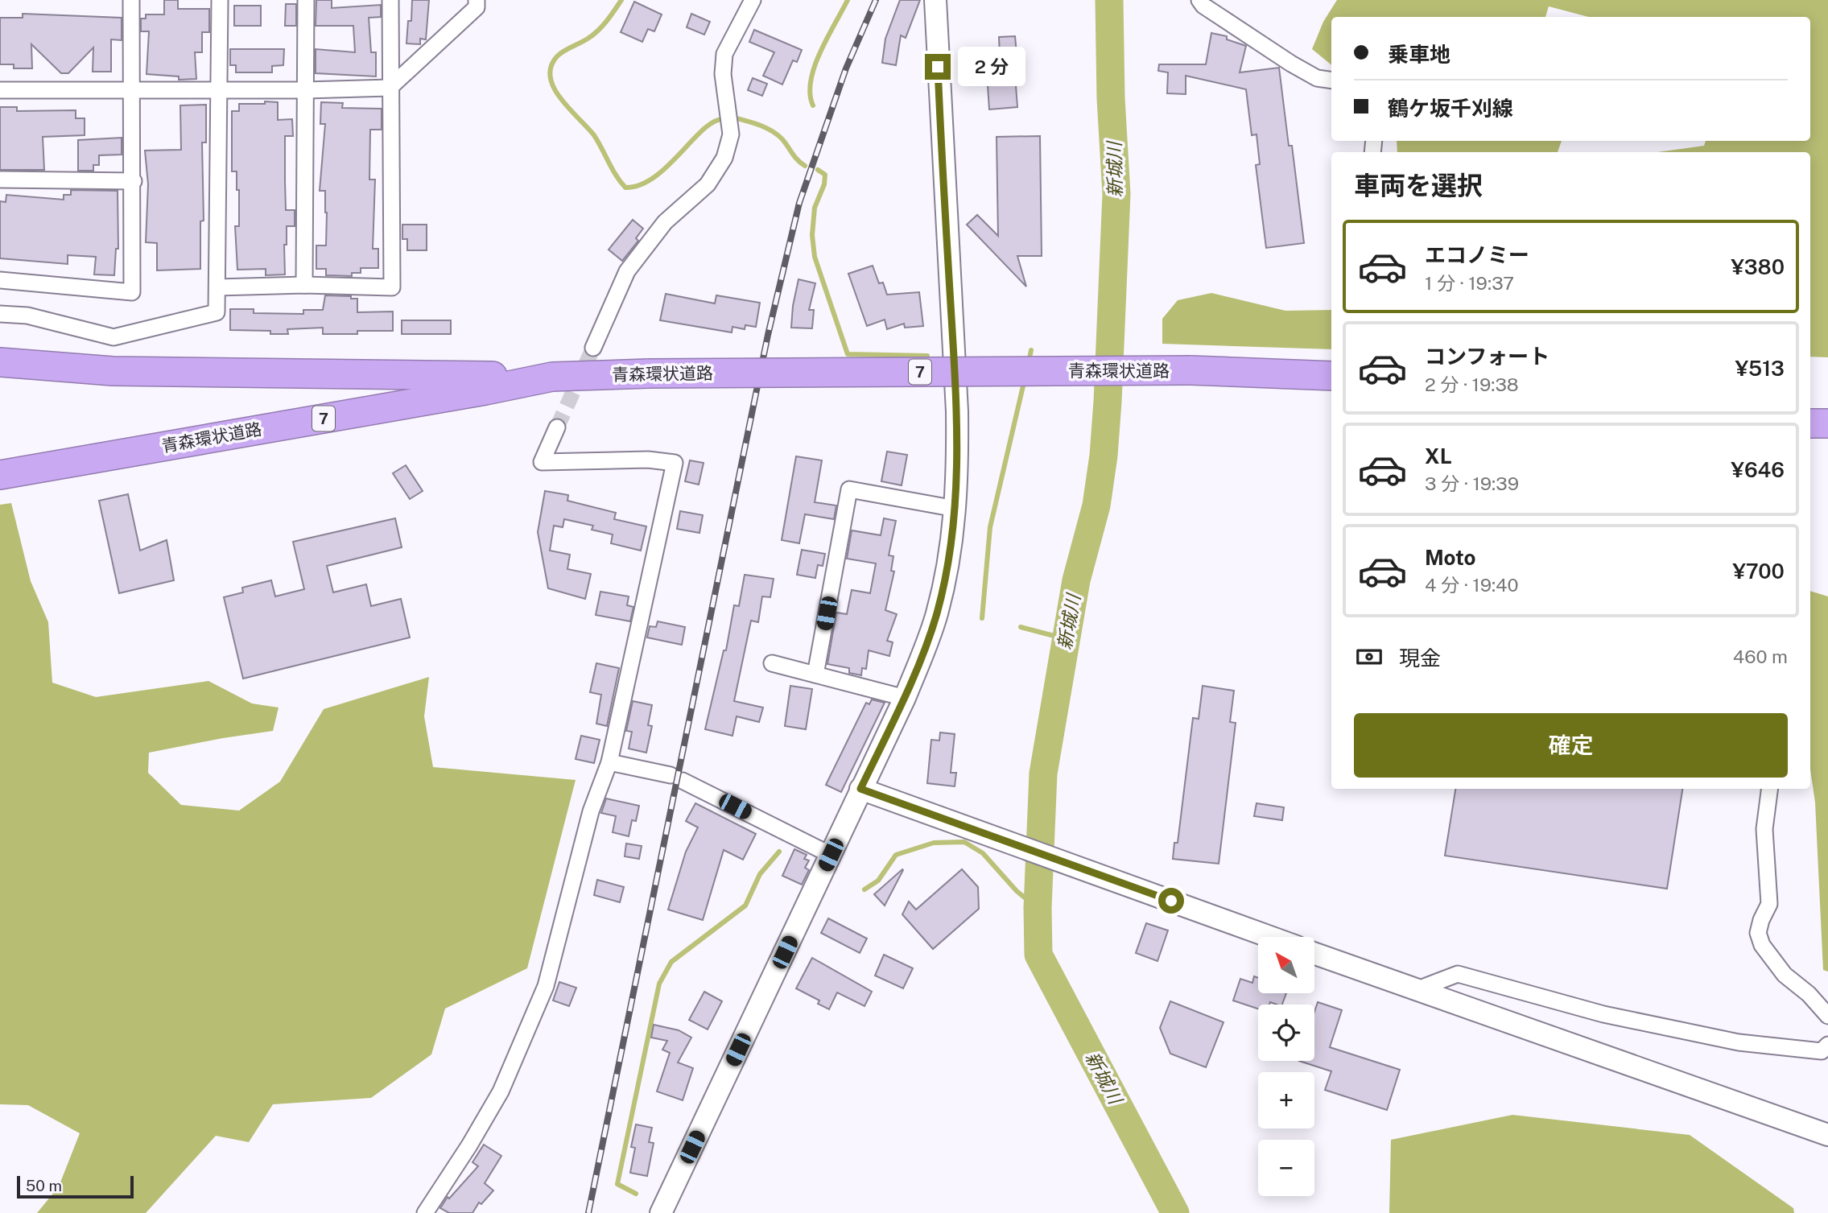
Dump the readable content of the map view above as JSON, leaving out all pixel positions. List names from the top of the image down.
{
  "streets": {
    "highway": ["青森環状道路", "7"]
  },
  "water": ["新城川"],
  "scale_bar": "50 m",
  "north": "top left",
  "page": {
    "banner": ["乗車地", "鶴ケ坂千刈線"],
    "bubble": "2 分",
    "heading": "車両を選択",
    "list": [
      {
        "name": "エコノミー",
        "note": "1 分 · 19:37",
        "value": "¥380"
      },
      {
        "name": "コンフォート",
        "note": "2 分 · 19:38",
        "value": "¥513"
      },
      {
        "name": "XL",
        "note": "3 分 · 19:39",
        "value": "¥646"
      },
      {
        "name": "Moto",
        "note": "4 分 · 19:40",
        "value": "¥700"
      }
    ],
    "pay": ["現金", "460 m"],
    "buttons": "確定",
    "map_buttons": ["+", "−"],
    "scale": "50 m"
  }
}
